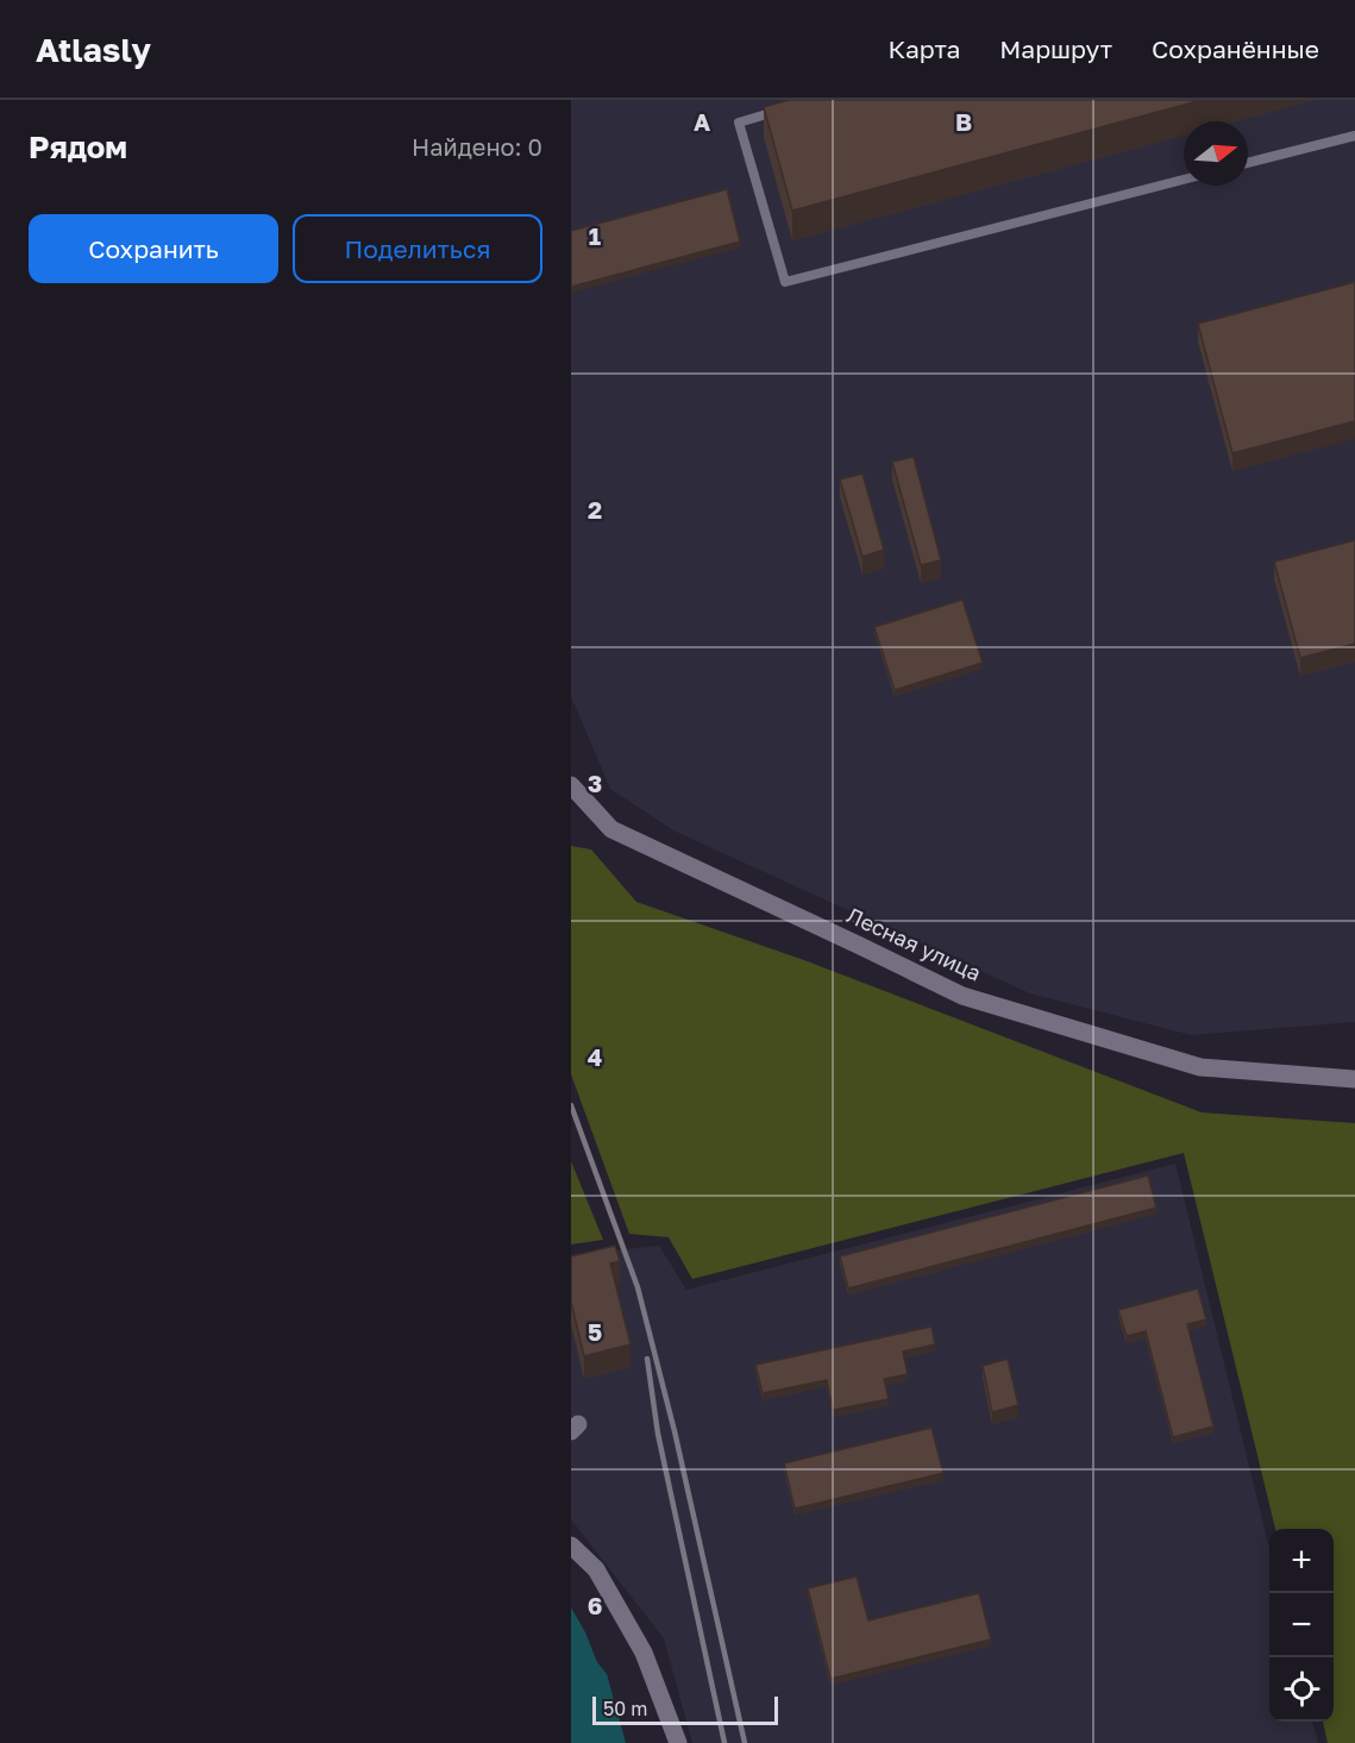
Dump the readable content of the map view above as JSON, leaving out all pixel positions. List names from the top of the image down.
{
  "streets": {
    "street": ["Лесная улица"]
  },
  "scale_bar": "50 m",
  "north": "right",
  "page": {
    "header": "Atlasly",
    "nav": ["Карта", "Маршрут", "Сохранённые"],
    "heading": ["Рядом", "Найдено: 0"],
    "buttons": ["Сохранить", "Поделиться"],
    "map_buttons": ["+", "−"],
    "scale": "50 m"
  },
  "grid": {
    "columns": ["A", "B"],
    "rows": [
      "1",
      "2",
      "3",
      "4",
      "5",
      "6"
    ]
  }
}
